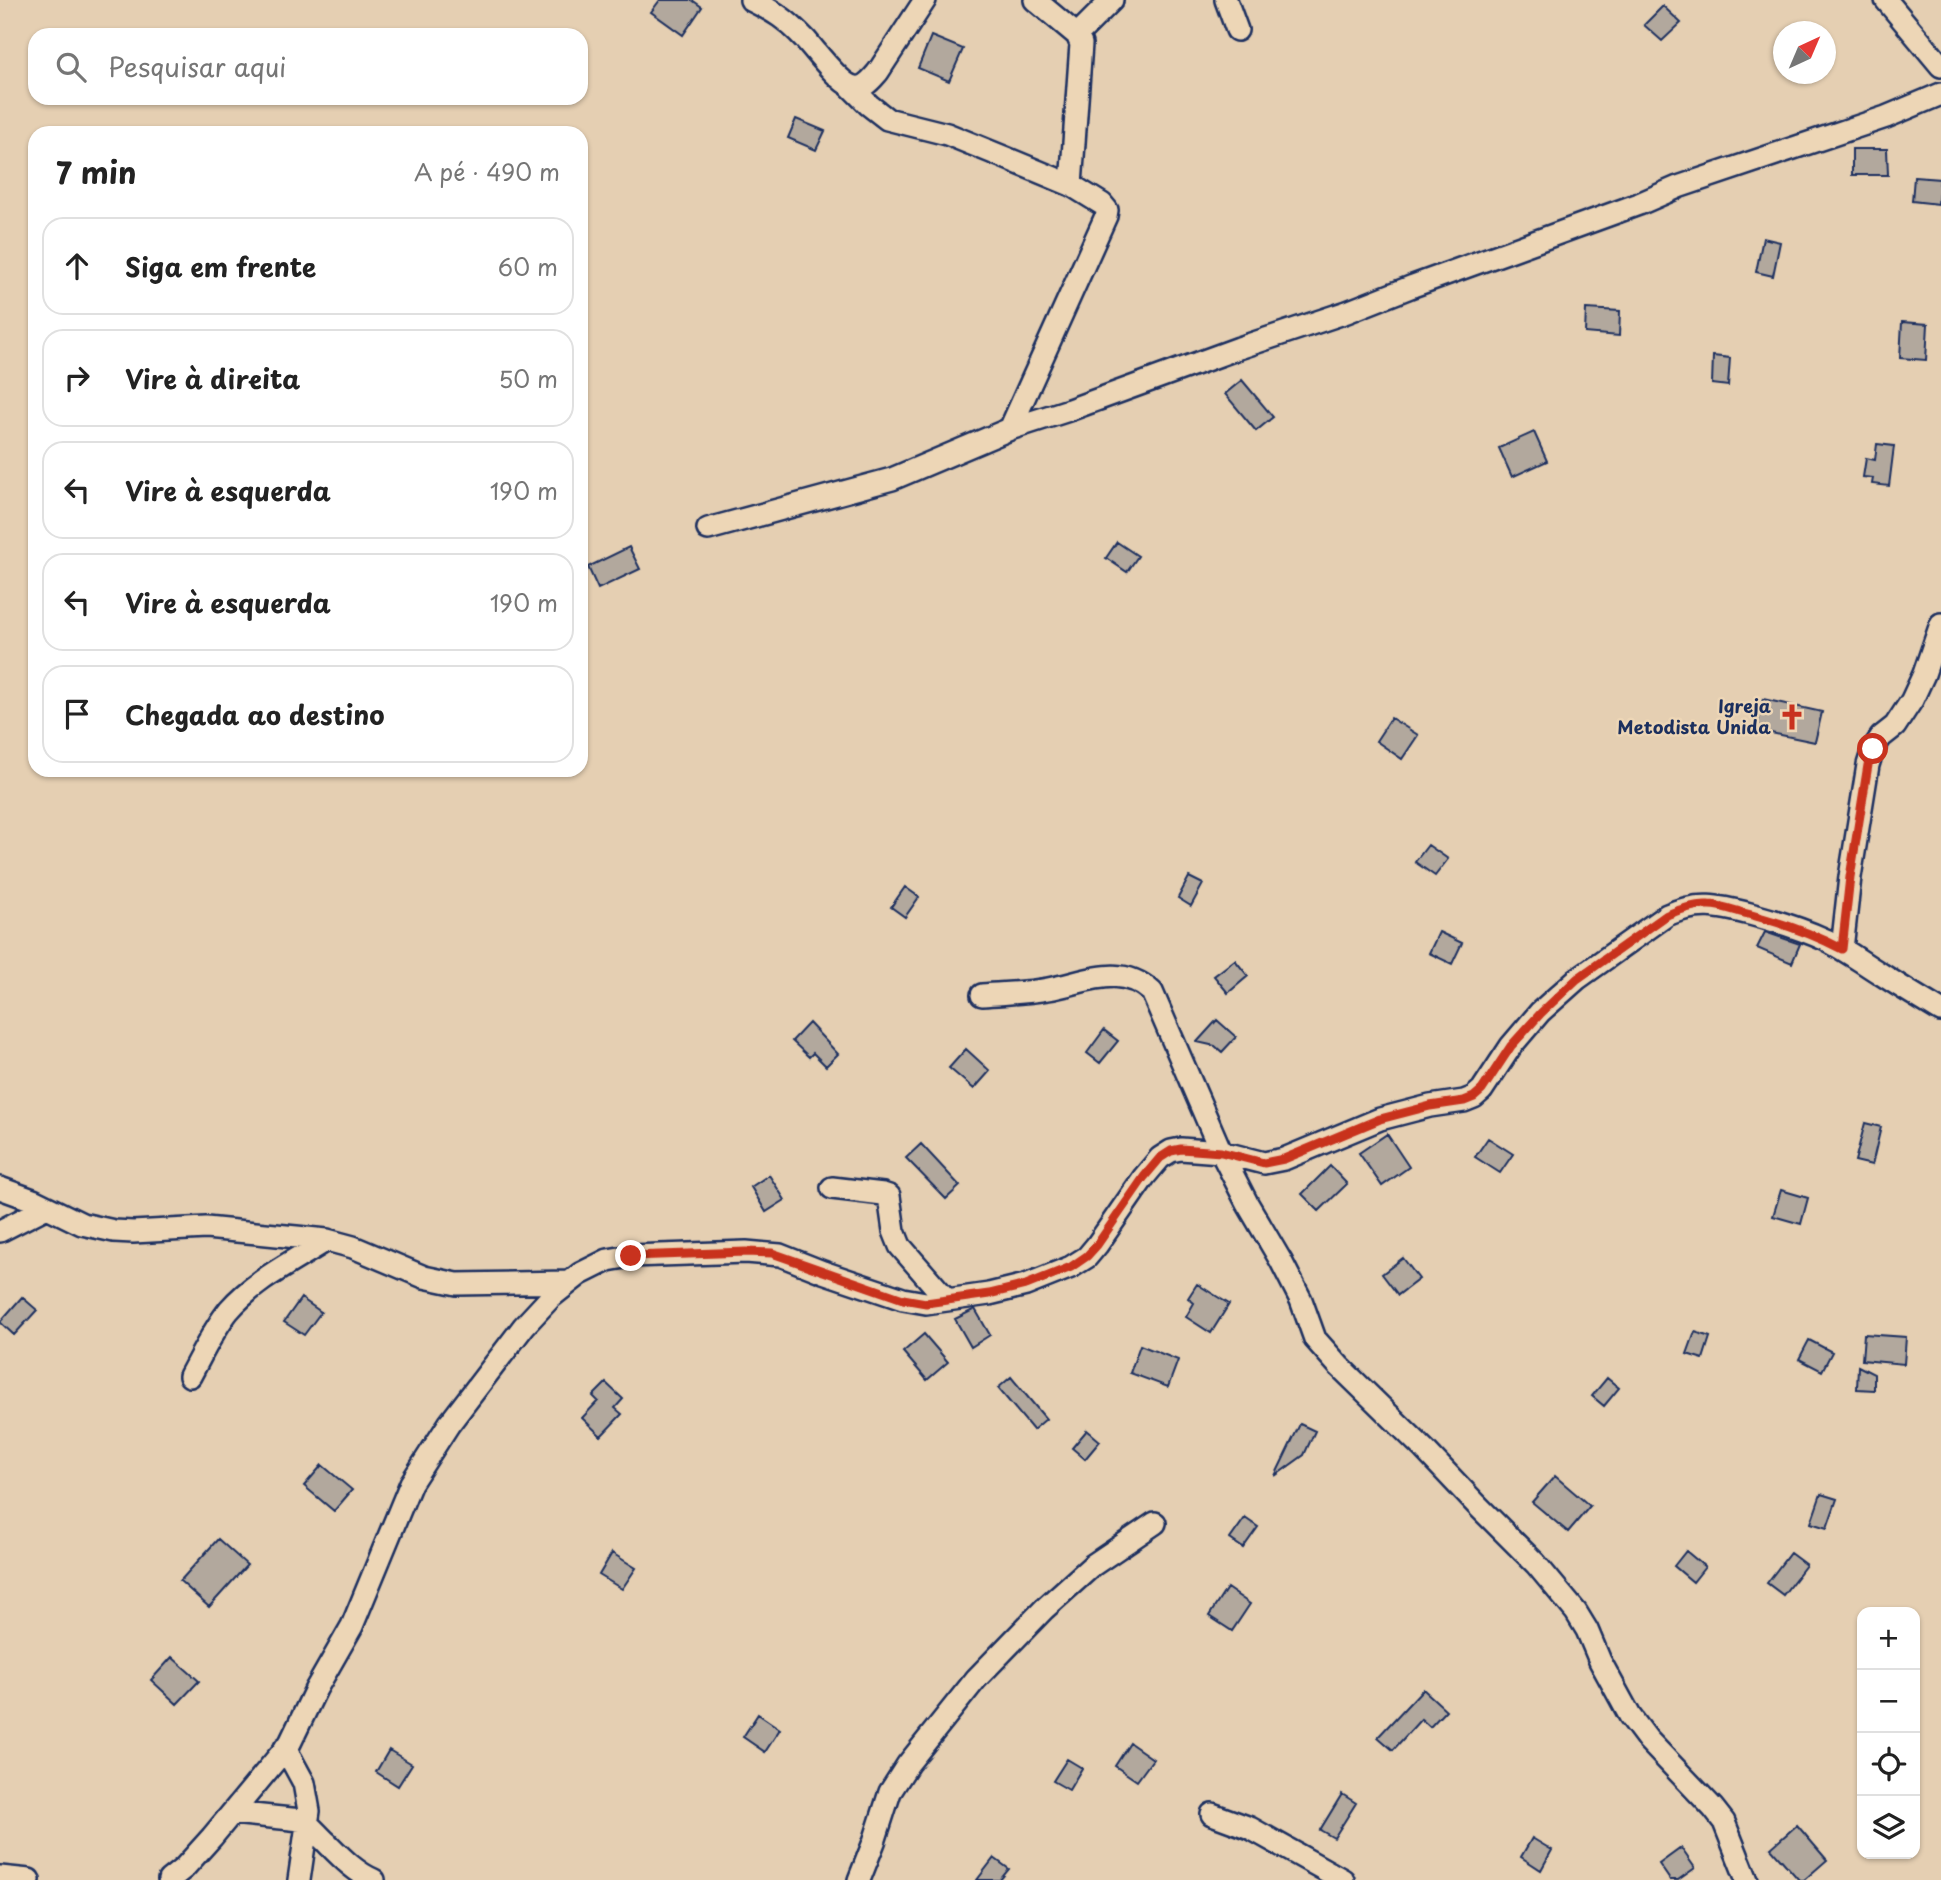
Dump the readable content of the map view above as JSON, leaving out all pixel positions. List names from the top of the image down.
{
  "places": {
    "church": ["Igreja Metodista Unida"]
  },
  "north": "top right",
  "page": {
    "search": "Pesquisar aqui",
    "heading": ["7 min", "A pé · 490 m"],
    "list": [
      ["Siga em frente", "60 m"],
      ["Vire à direita", "50 m"],
      ["Vire à esquerda", "190 m"],
      ["Vire à esquerda", "190 m"],
      "Chegada ao destino"
    ],
    "map_buttons": ["+", "−"]
  }
}
